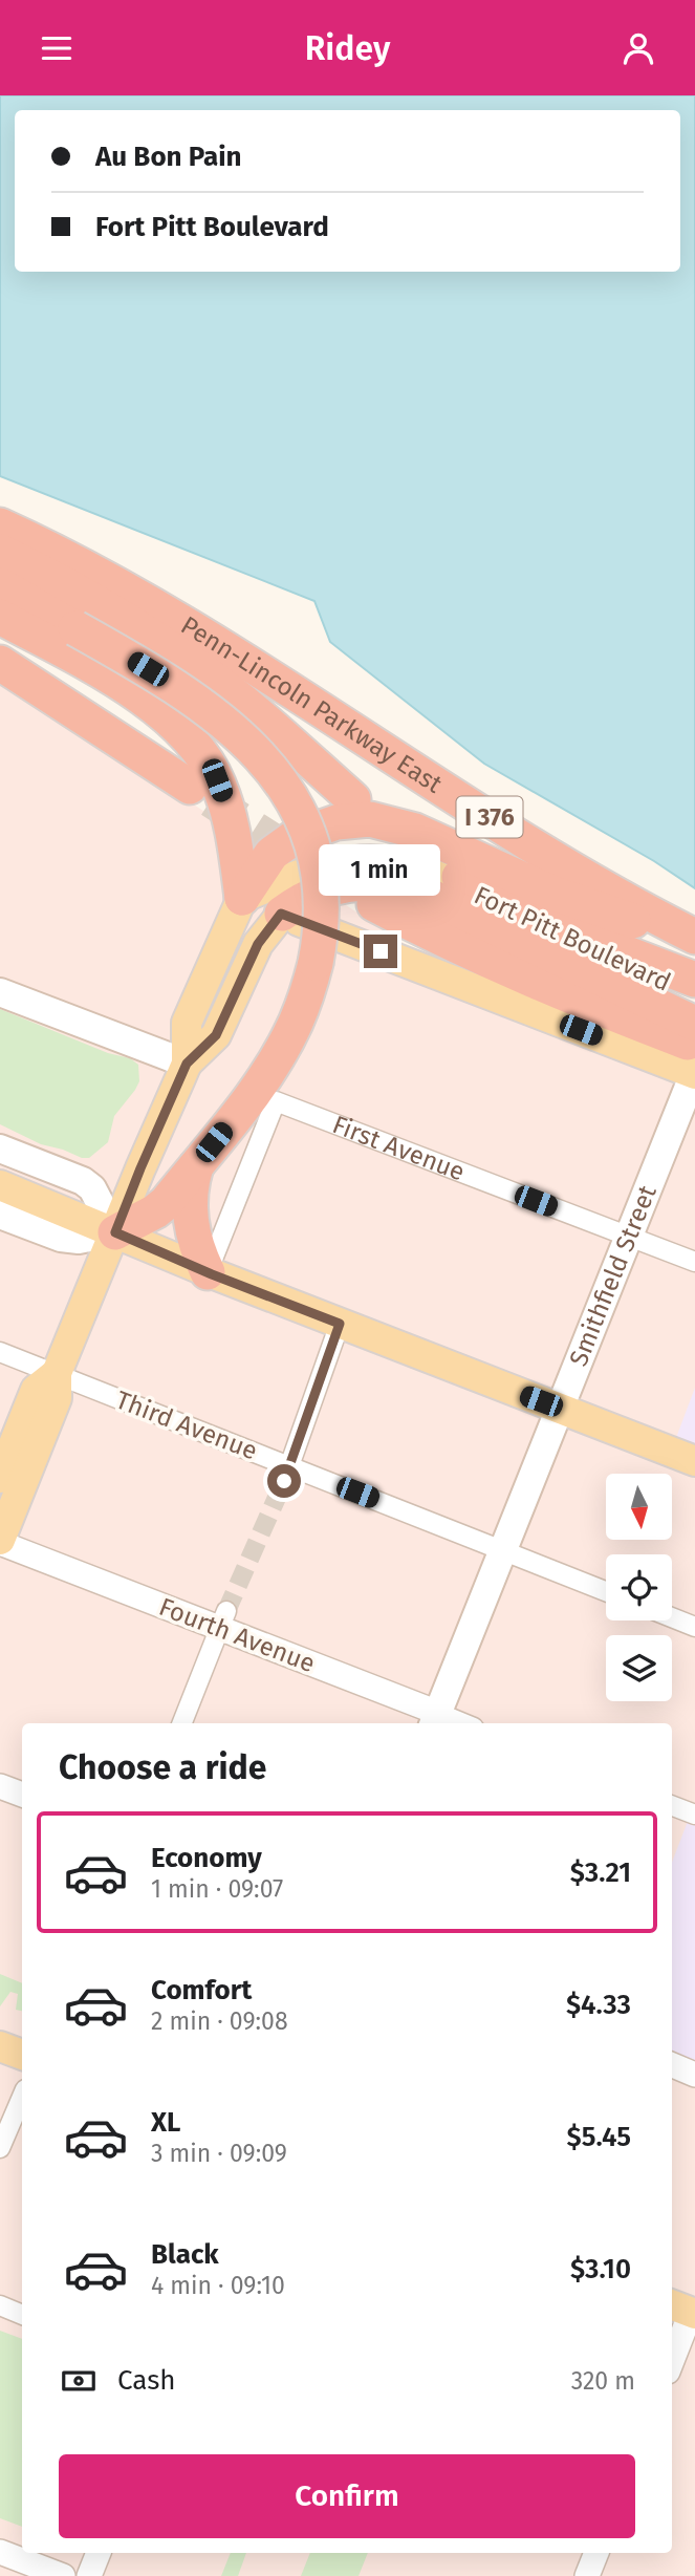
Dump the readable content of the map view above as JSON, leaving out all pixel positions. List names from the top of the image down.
{
  "streets": {
    "highway": ["Penn-Lincoln Parkway East", "I 376"],
    "main road": ["Fort Pitt Boulevard", "Smithfield Street"],
    "street": ["First Avenue", "Third Avenue", "Fourth Avenue"]
  },
  "crossings": [
    ["First Avenue", "Smithfield Street"],
    ["Smithfield Street", "Third Avenue"],
    ["Smithfield Street", "Fourth Avenue"]
  ],
  "north": "bottom",
  "page": {
    "header": "Ridey",
    "banner": ["Au Bon Pain", "Fort Pitt Boulevard"],
    "bubble": "1 min",
    "heading": "Choose a ride",
    "list": [
      {
        "name": "Economy",
        "note": "1 min · 09:07",
        "value": "$3.21"
      },
      {
        "name": "Comfort",
        "note": "2 min · 09:08",
        "value": "$4.33"
      },
      {
        "name": "XL",
        "note": "3 min · 09:09",
        "value": "$5.45"
      },
      {
        "name": "Black",
        "note": "4 min · 09:10",
        "value": "$3.10"
      }
    ],
    "pay": ["Cash", "320 m"],
    "buttons": "Confirm"
  }
}
